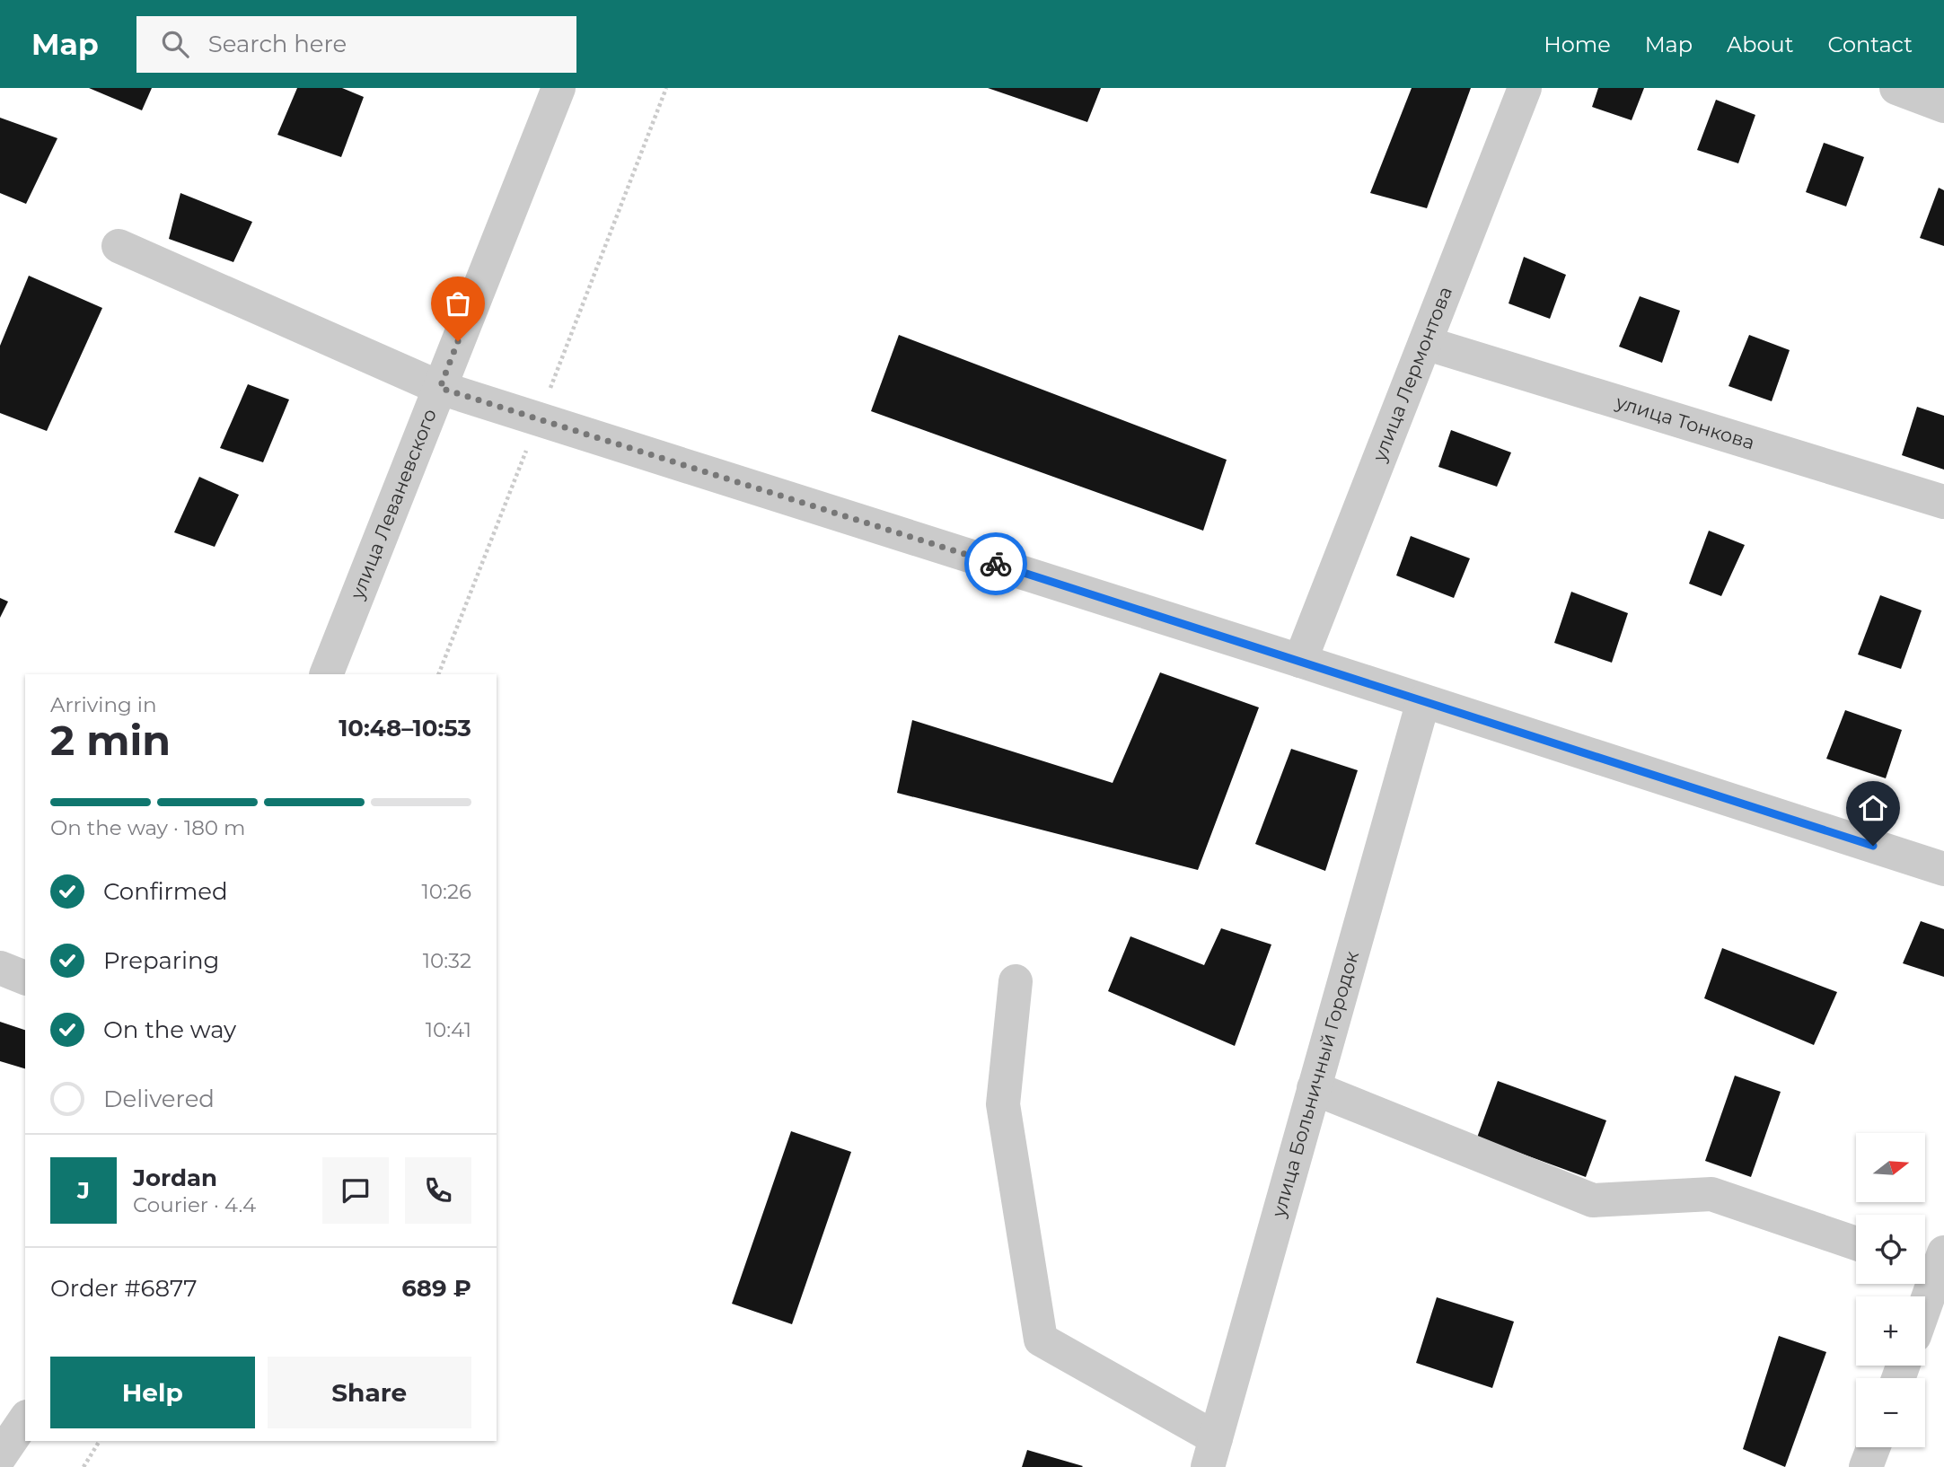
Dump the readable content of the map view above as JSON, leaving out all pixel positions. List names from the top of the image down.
{
  "streets": {
    "street": [
      "улица Лермонтова",
      "улица Тонкова",
      "улица Леваневского",
      "улица Больничный Городок"
    ]
  },
  "crossings": [
    ["улица Лермонтова", "улица Тонкова"]
  ],
  "north": "right",
  "page": {
    "header": "Map",
    "search": "Search here",
    "nav": [
      "Home",
      "Map",
      "About",
      "Contact"
    ],
    "heading": ["2 min", "Arriving in", "10:48–10:53"],
    "panel": [
      "Jordan",
      "Courier · 4.4",
      "Order #6877",
      "689 ₽"
    ],
    "bar": "On the way · 180 m",
    "list": [
      ["Confirmed", "10:26"],
      ["Preparing", "10:32"],
      ["On the way", "10:41"],
      "Delivered"
    ],
    "map_buttons": ["+", "−"],
    "round": "J",
    "buttons": ["Help", "Share"]
  }
}
